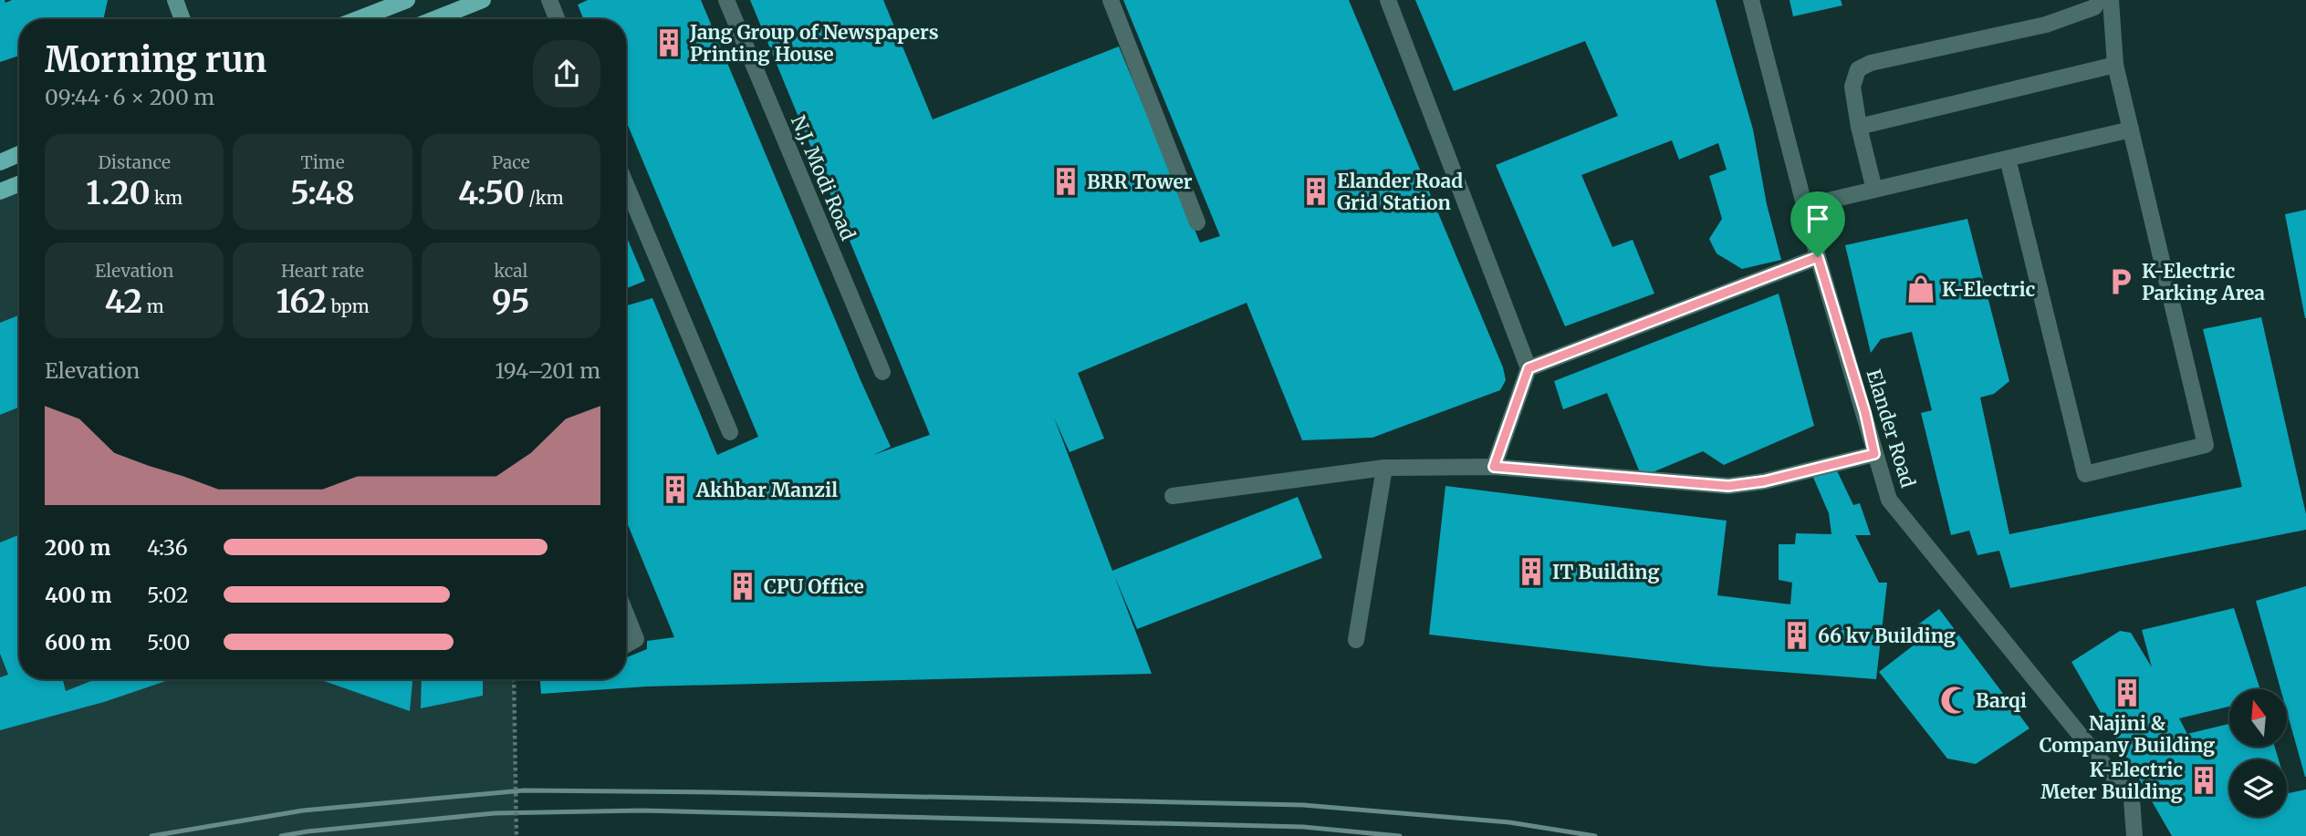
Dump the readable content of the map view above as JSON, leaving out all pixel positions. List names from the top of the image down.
{
  "streets": {
    "street": ["N.J. Modi Road", "Elander Road"]
  },
  "places": {
    "building": [
      "Jang Group of Newspapers Printing House",
      "BRR Tower",
      "Elander Road Grid Station",
      "Akhbar Manzil",
      "IT Building",
      "CPU Office",
      "66 kv Building",
      "Najini & Company Building",
      "K-Electric Meter Building"
    ],
    "parking": ["K-Electric Parking Area"],
    "shop": ["K-Electric"],
    "mosque": ["Barqi"]
  },
  "north": "top",
  "page": {
    "heading": ["Morning run", "09:44 · 6 × 200 m"],
    "stats": [
      ["Distance", "1.20 km"],
      ["Time", "5:48"],
      ["Pace", "4:50 /km"],
      ["Elevation", "42 m"],
      ["Heart rate", "162 bpm"],
      ["kcal", "95"]
    ],
    "chart": ["Elevation", "194–201 m"],
    "list": [
      {
        "name": "200 m",
        "note": "4:36"
      },
      {
        "name": "400 m",
        "note": "5:02"
      },
      {
        "name": "600 m",
        "note": "5:00"
      }
    ]
  }
}
